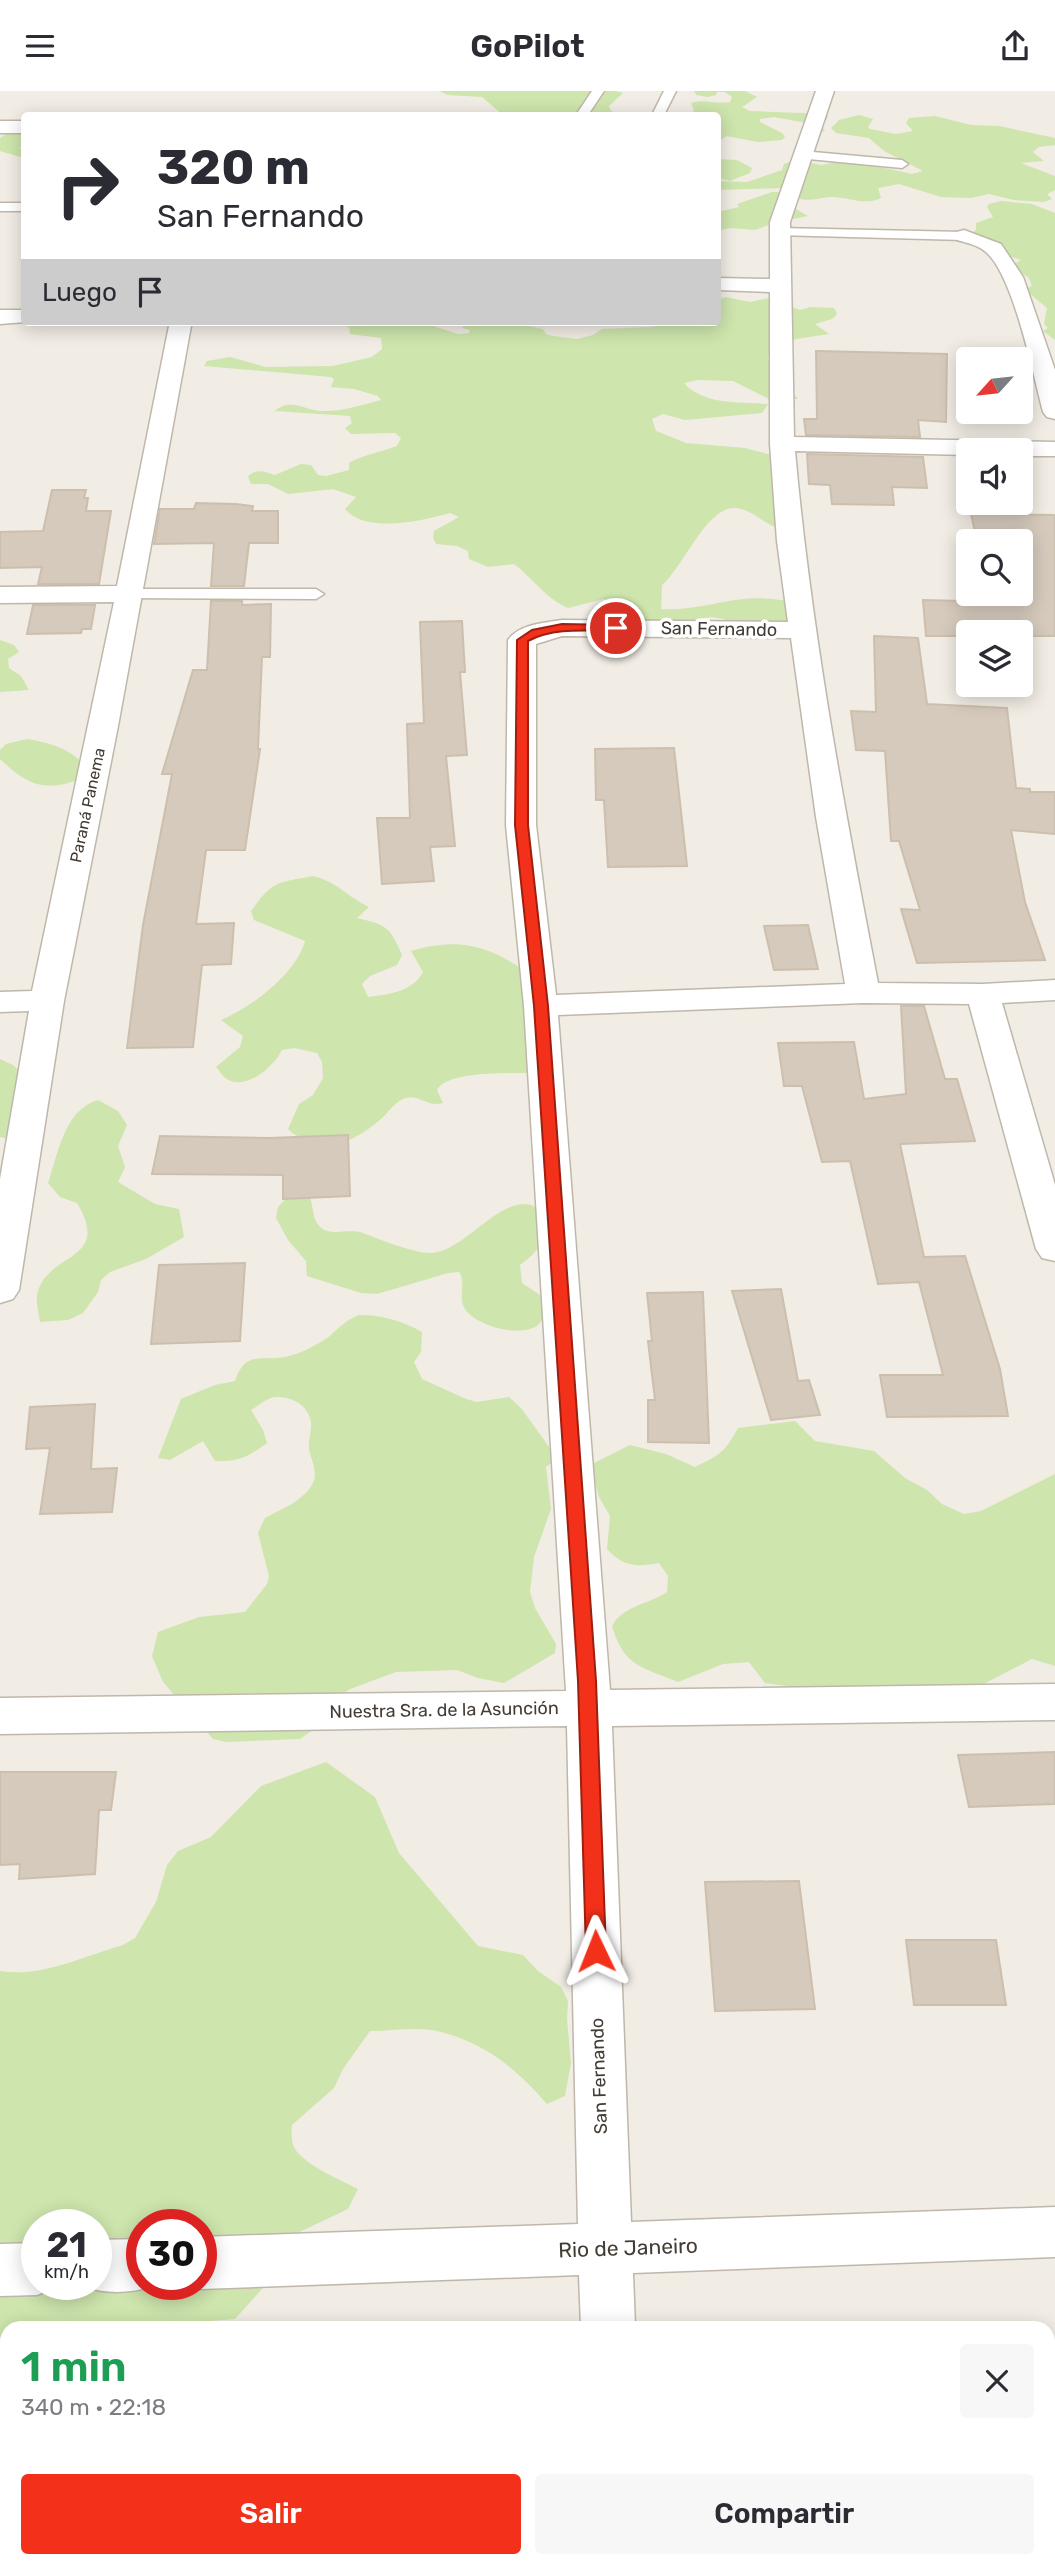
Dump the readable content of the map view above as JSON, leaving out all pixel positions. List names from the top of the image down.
{
  "streets": {
    "street": [
      "San Fernando",
      "Paraná Panema",
      "Nuestra Sra. de la Asunción",
      "Rio de Janeiro"
    ]
  },
  "crossings": [
    ["San Fernando", "Nuestra Sra. de la Asunción"],
    ["San Fernando", "Rio de Janeiro"]
  ],
  "north": "bottom left",
  "page": {
    "header": "GoPilot",
    "turn": ["320 m", "San Fernando"],
    "then": "Luego",
    "speed": "21 km/h",
    "limit": "30",
    "heading": ["1 min", "340 m · 22:18"],
    "buttons": ["Salir", "Compartir"]
  }
}
